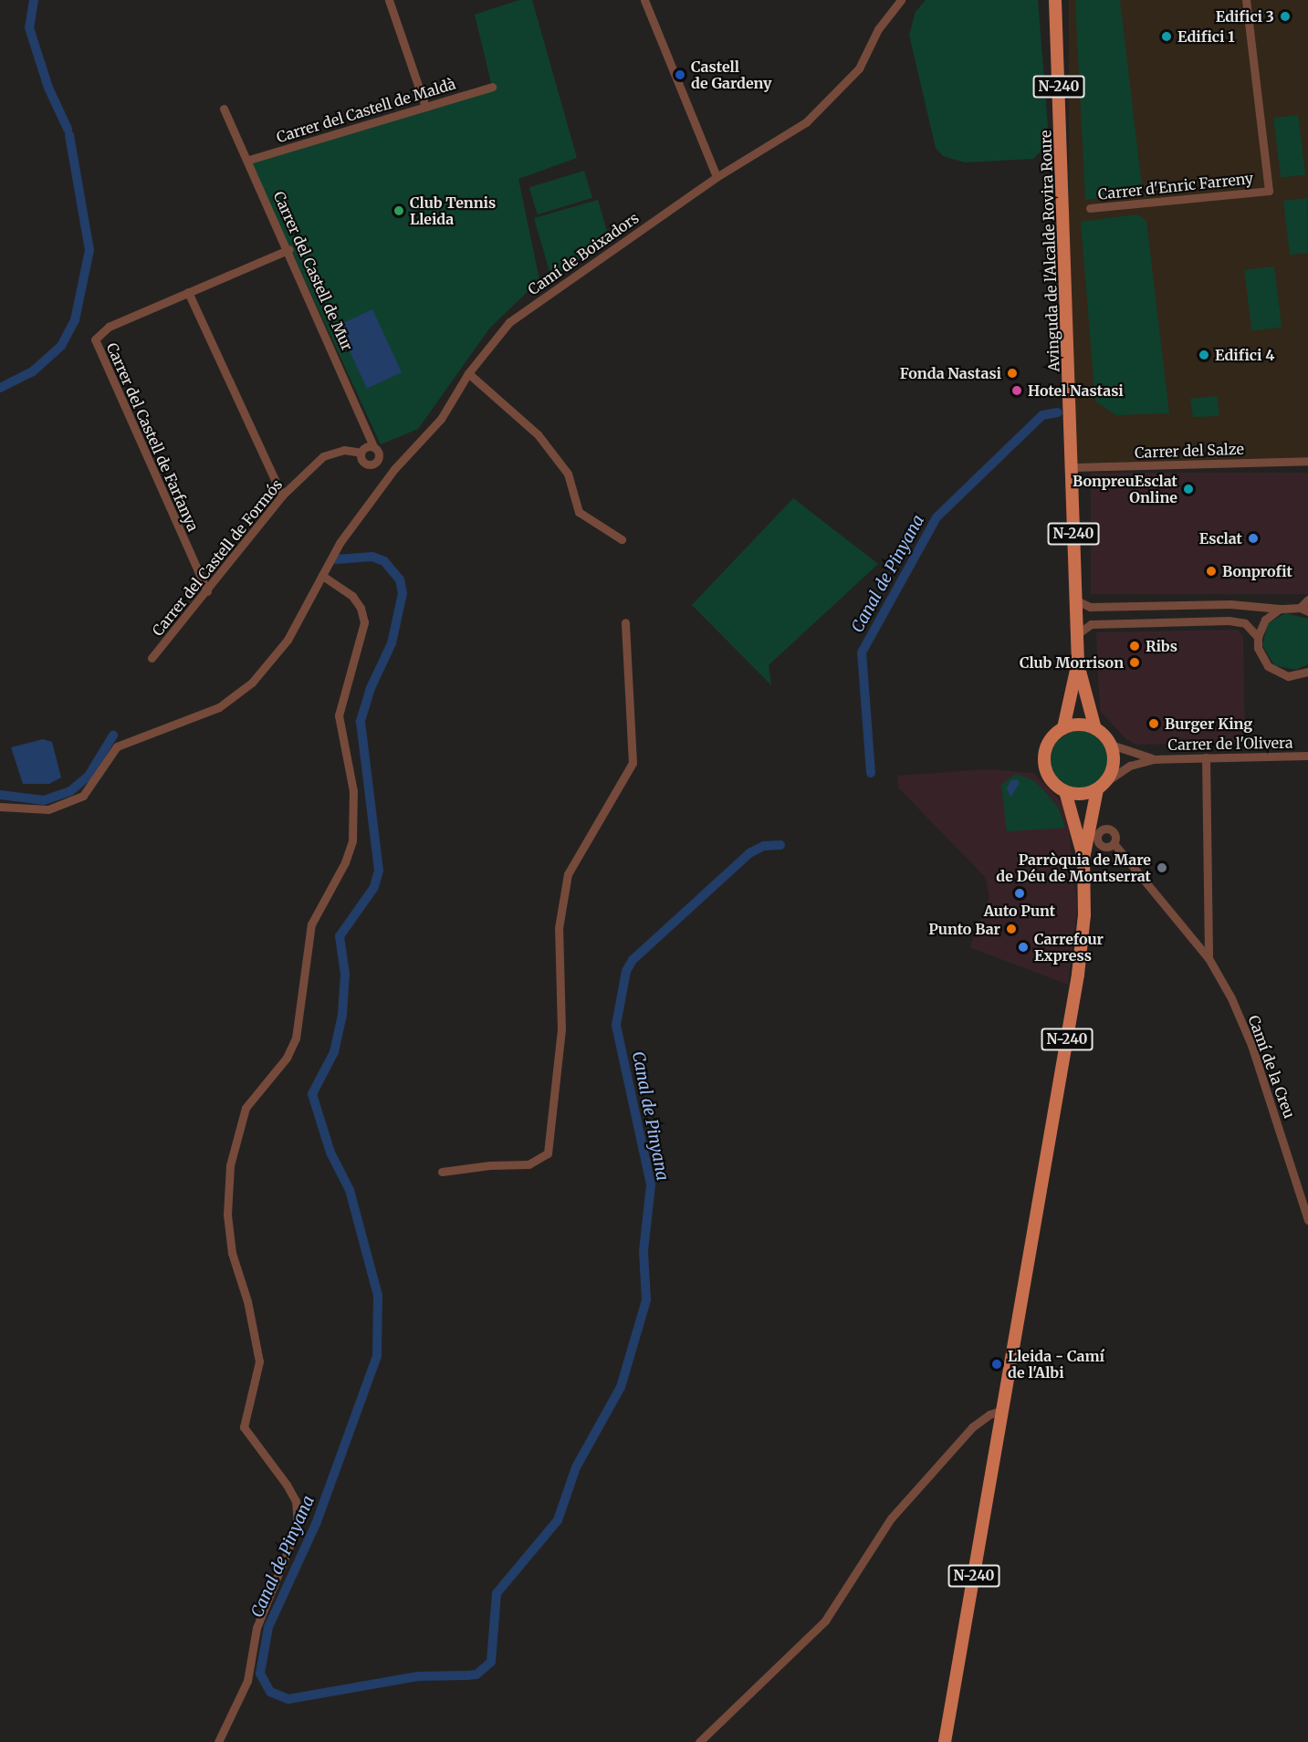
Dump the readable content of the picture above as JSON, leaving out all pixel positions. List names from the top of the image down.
{
  "streets": {
    "main road": ["N-240", "Avinguda de l'Alcalde Rovira Roure"],
    "street": [
      "Carrer del Castell de Maldà",
      "Carrer d'Enric Farreny",
      "Camí de Boixadors",
      "Carrer del Castell de Mur",
      "Carrer del Castell de Farfanya",
      "Carrer del Salze",
      "Carrer del Castell de Formós",
      "Carrer de l'Olivera",
      "Camí de la Creu"
    ]
  },
  "crossings": [
    ["N-240", "Avinguda de l'Alcalde Rovira Roure"],
    ["N-240", "Carrer de l'Olivera"],
    ["Carrer del Castell de Maldà", "Carrer del Castell de Mur"],
    ["Avinguda de l'Alcalde Rovira Roure", "Carrer del Salze"],
    ["Carrer del Castell de Mur", "Carrer del Castell de Farfanya"],
    ["Carrer del Castell de Mur", "Carrer del Castell de Formós"],
    ["Carrer del Castell de Farfanya", "Carrer del Castell de Formós"],
    ["Carrer de l'Olivera", "Camí de la Creu"]
  ],
  "water": ["Canal de Pinyana"],
  "places": [
    "Edifici 3",
    "Edifici 1",
    "Castell de Gardeny",
    "Club Tennis Lleida",
    "Edifici 4",
    "Fonda Nastasi",
    "Hotel Nastasi",
    "BonpreuEsclat Online",
    "Esclat",
    "Bonprofit",
    "Ribs",
    "Club Morrison",
    "Burger King",
    "Parròquia de Mare de Déu de Montserrat",
    "Auto Punt",
    "Punto Bar",
    "Carrefour Express",
    "Lleida - Camí de l'Albi"
  ]
}
